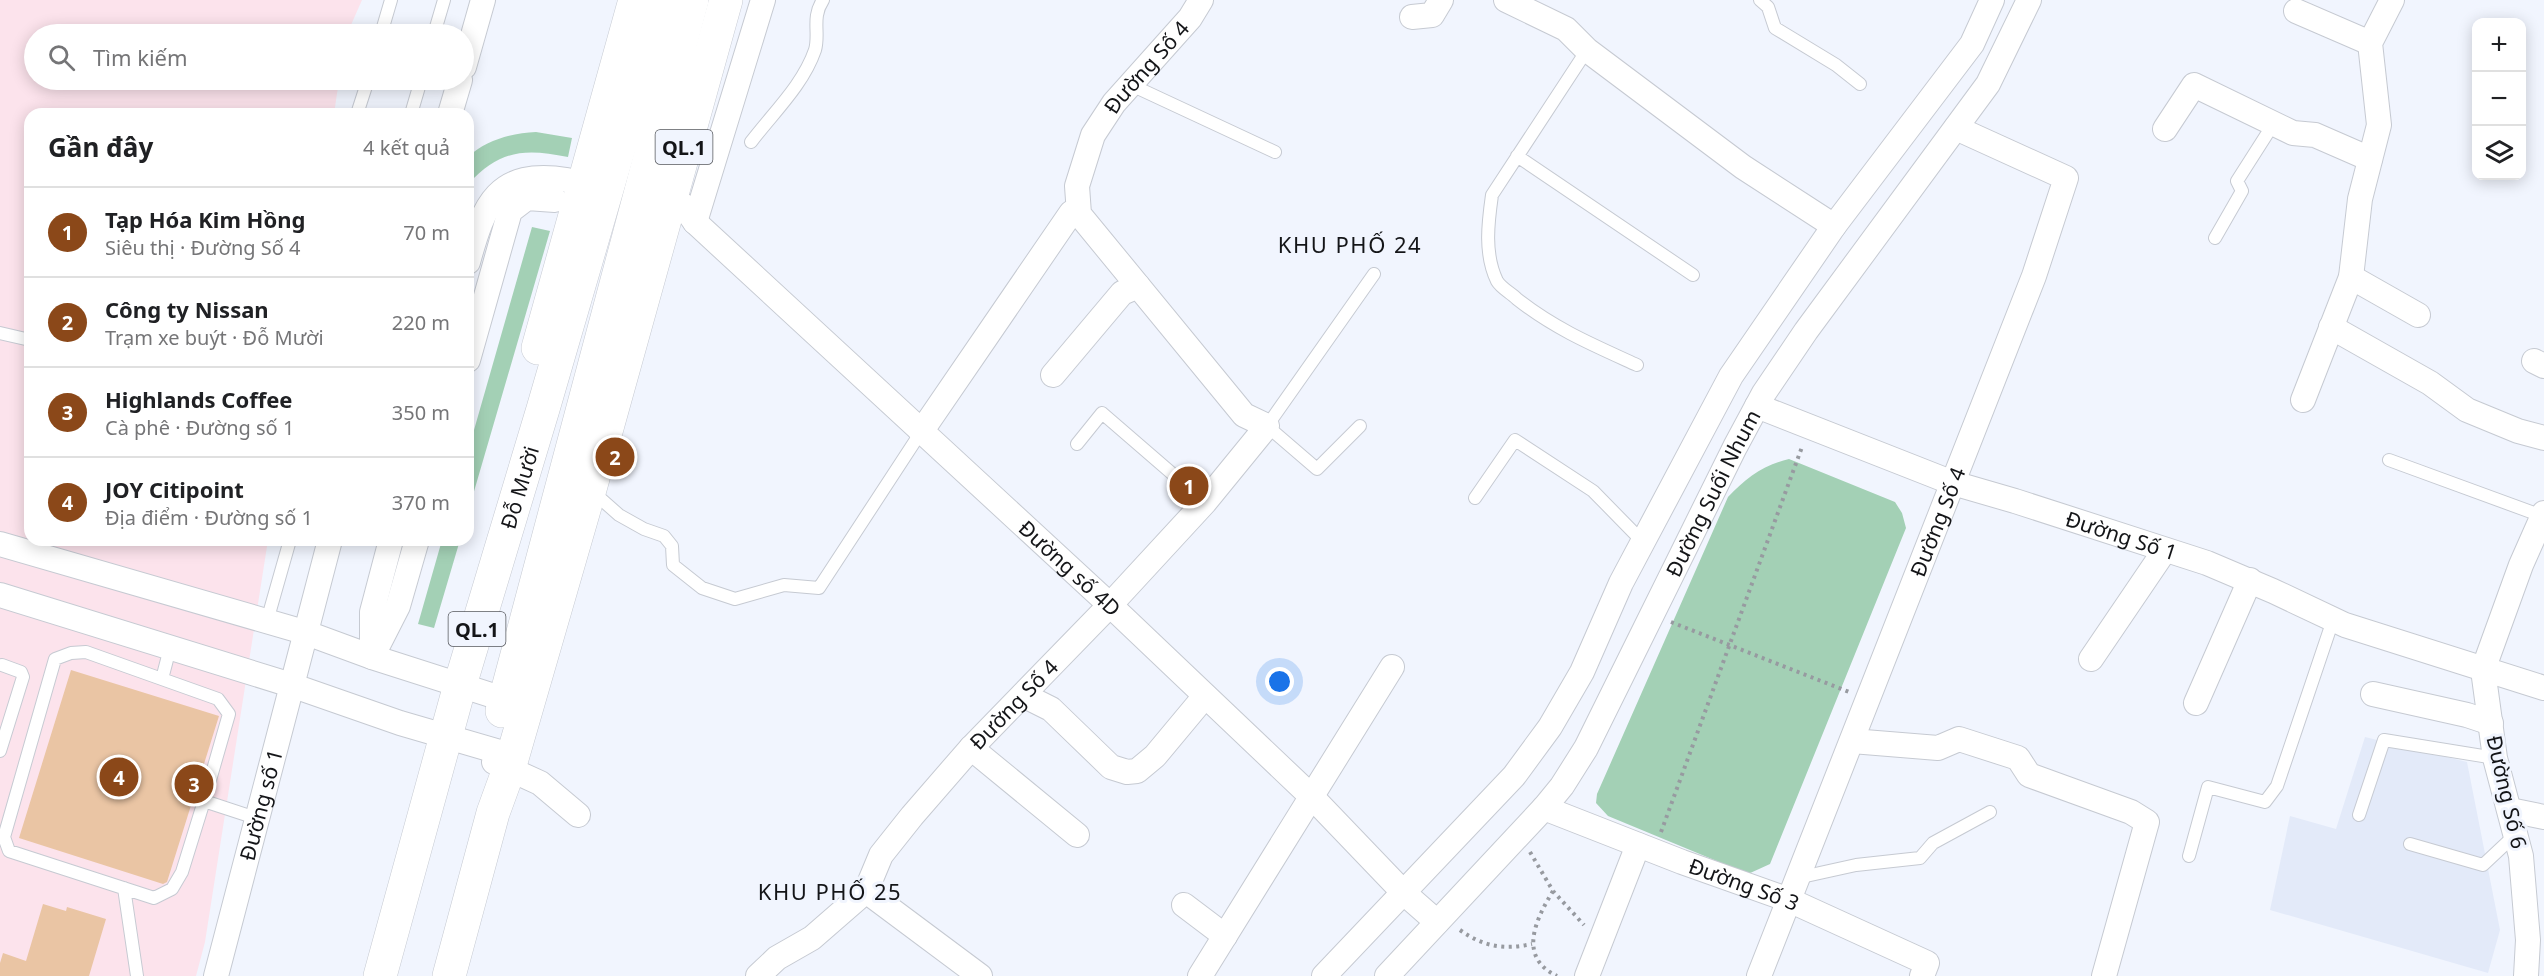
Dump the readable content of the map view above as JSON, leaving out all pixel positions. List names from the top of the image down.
{
  "streets": {
    "highway": ["QL.1", "Đỗ Mười"],
    "street": [
      "Đường Số 4",
      "Đường Suối Nhum",
      "Đường Số 1",
      "Đường số 4D",
      "Đường Số 6",
      "Đường số 1",
      "Đường Số 3"
    ]
  },
  "crossings": [
    ["Đường Số 4", "Đường Suối Nhum"],
    ["Đường Số 4", "Đường Số 1"],
    ["Đường Số 4", "Đường số 4D"],
    ["Đường Số 4", "Đường Số 3"],
    ["Đường Suối Nhum", "Đường Số 1"],
    ["Đường Suối Nhum", "Đường số 4D"],
    ["Đường Suối Nhum", "Đường Số 3"],
    ["Đường Số 1", "Đường Số 6"]
  ],
  "districts": ["KHU PHỐ 24", "KHU PHỐ 25"],
  "page": {
    "map_buttons": ["+", "−"],
    "search": "Tìm kiếm",
    "heading": ["Gần đây", "4 kết quả"],
    "list": [
      {
        "mark": "1",
        "name": "Tạp Hóa Kim Hồng",
        "note": "Siêu thị · Đường Số 4",
        "value": "70 m"
      },
      {
        "mark": "2",
        "name": "Công ty Nissan",
        "note": "Trạm xe buýt · Đỗ Mười",
        "value": "220 m"
      },
      {
        "mark": "3",
        "name": "Highlands Coffee",
        "note": "Cà phê · Đường số 1",
        "value": "350 m"
      },
      {
        "mark": "4",
        "name": "JOY Citipoint",
        "note": "Địa điểm · Đường số 1",
        "value": "370 m"
      }
    ],
    "pins": [
      "2",
      "1",
      "4",
      "3"
    ]
  }
}
